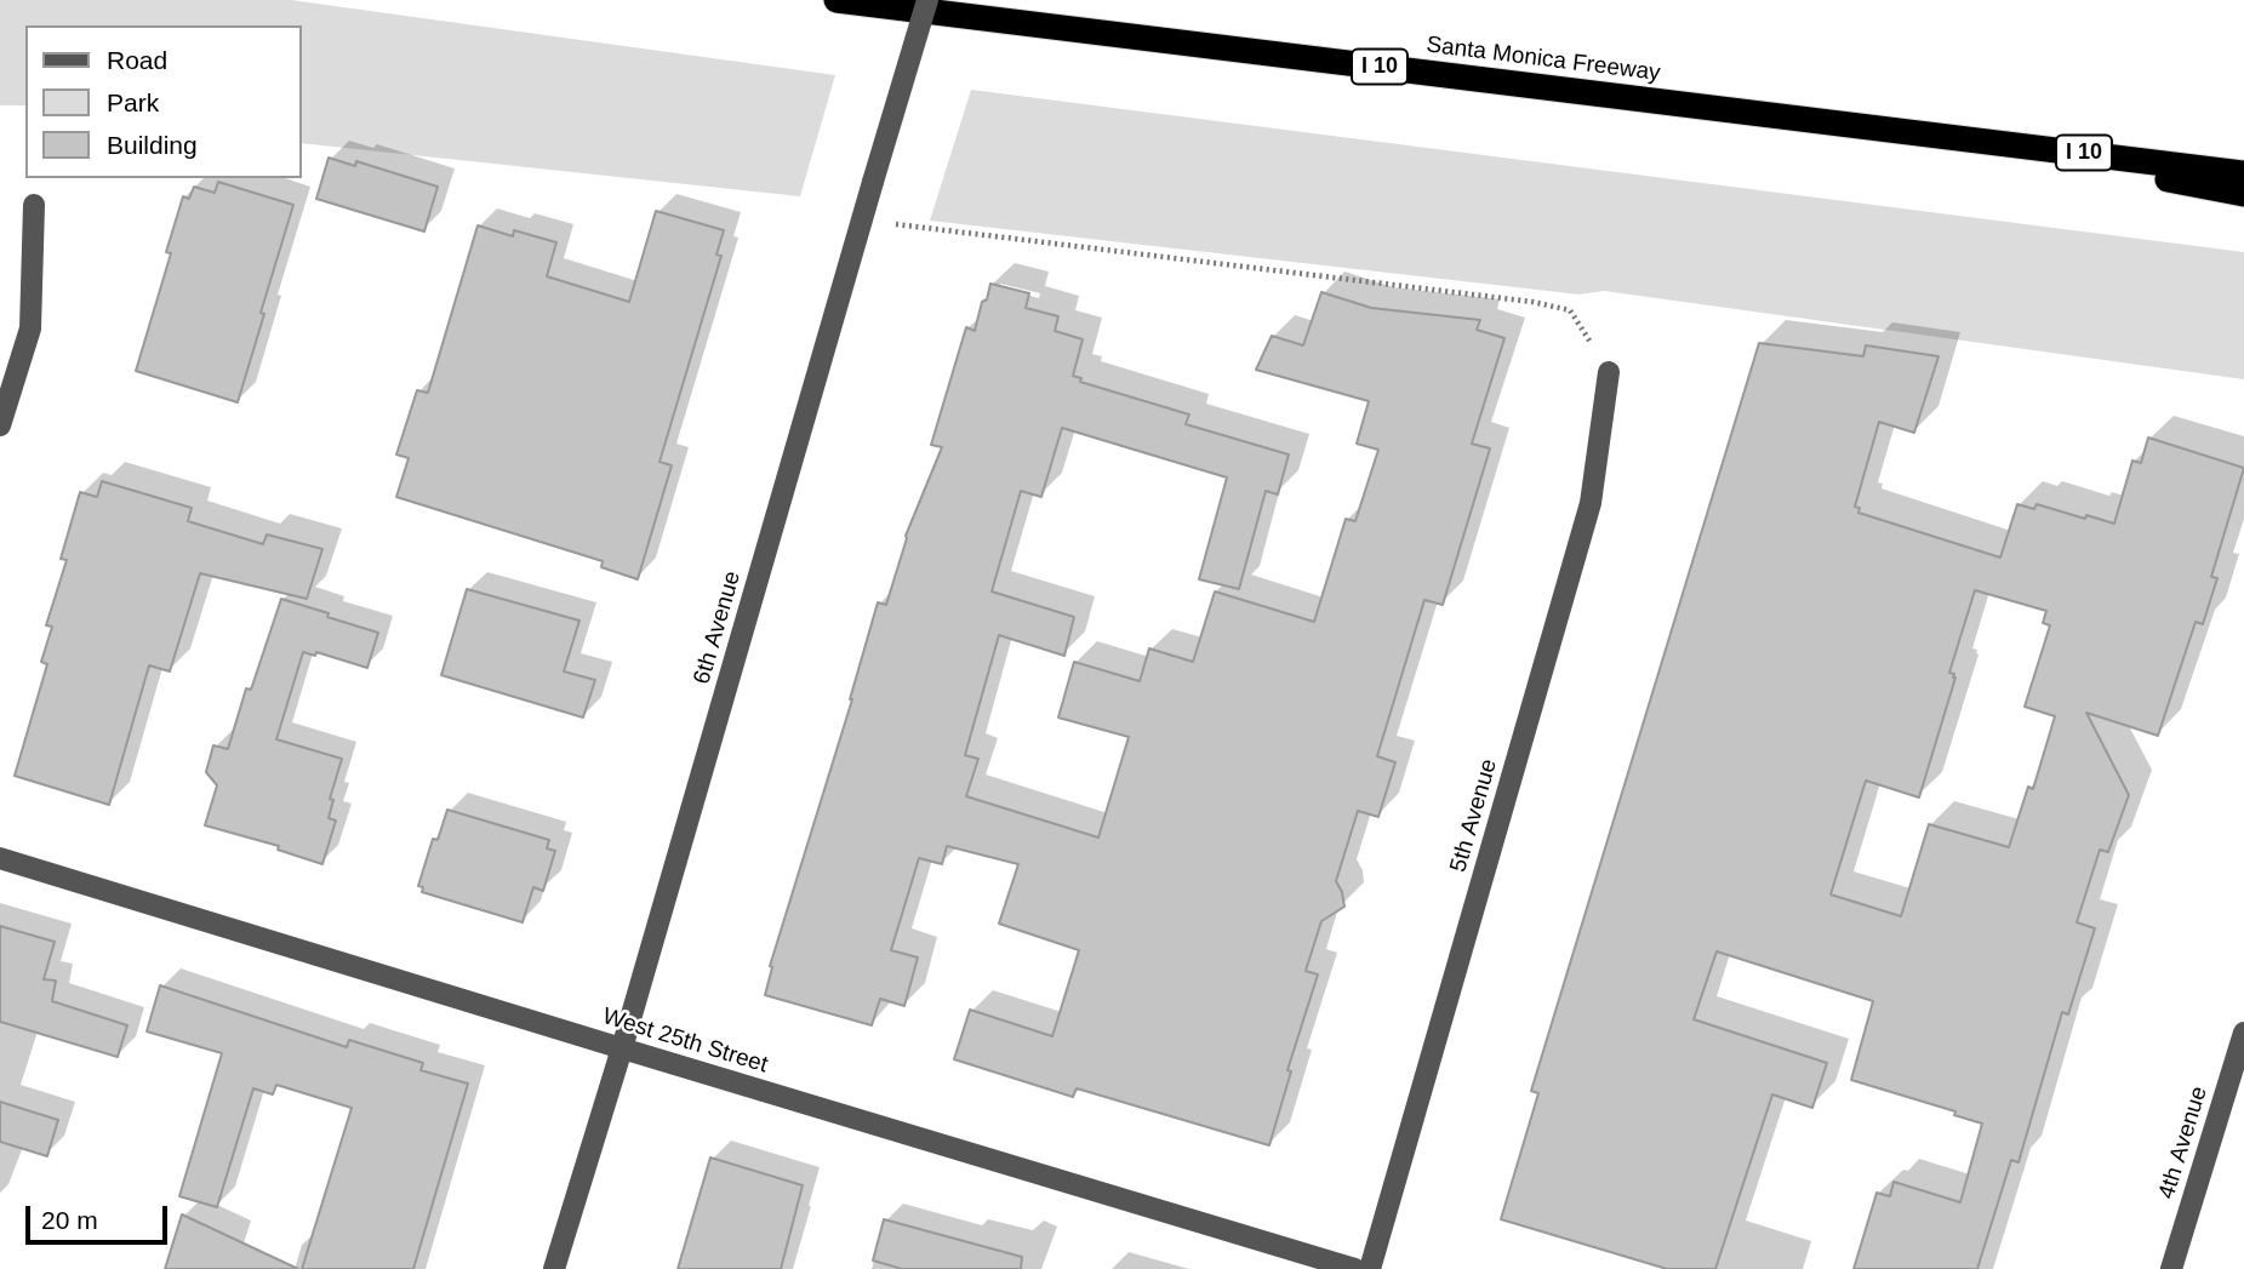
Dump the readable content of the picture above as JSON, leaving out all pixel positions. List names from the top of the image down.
{
  "streets": {
    "highway": ["Santa Monica Freeway", "I 10"],
    "street": [
      "6th Avenue",
      "5th Avenue",
      "West 25th Street",
      "4th Avenue"
    ]
  },
  "crossings": [
    ["6th Avenue", "West 25th Street"]
  ],
  "legend": ["Road", "Park", "Building"],
  "scale_bar": "20 m"
}
